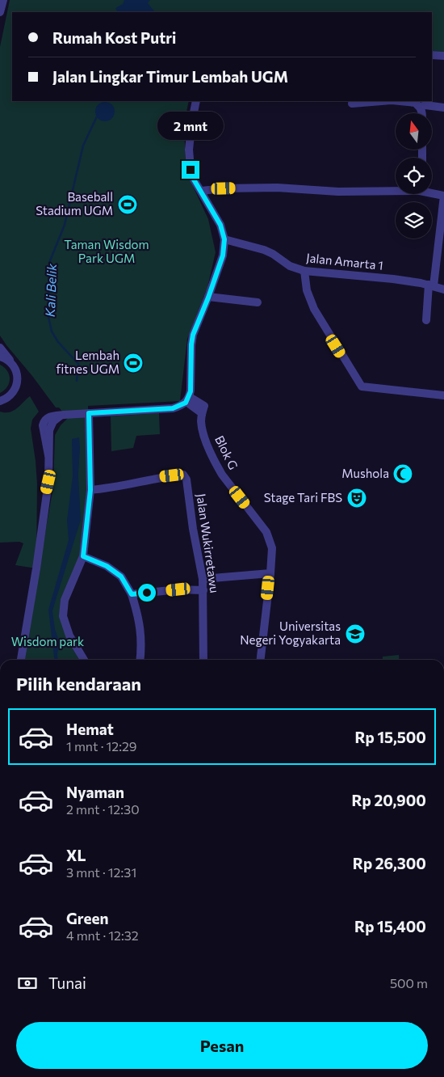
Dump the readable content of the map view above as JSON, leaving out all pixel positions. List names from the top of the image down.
{
  "streets": {
    "street": ["Jalan Amarta 1", "Blok G", "Jalan Wukirretawu"]
  },
  "water": ["Kali Belik"],
  "parks": ["Taman Wisdom Park UGM", "Wisdom park"],
  "places": {
    "sports": ["Baseball Stadium UGM", "Lembah fitnes UGM"],
    "mosque": ["Mushola"],
    "theatre": ["Stage Tari FBS"],
    "school or university": ["Universitas Negeri Yogyakarta"]
  },
  "north": "top",
  "page": {
    "banner": ["Rumah Kost Putri", "Jalan Lingkar Timur Lembah UGM"],
    "bubble": "2 mnt",
    "heading": "Pilih kendaraan",
    "list": [
      {
        "name": "Hemat",
        "note": "1 mnt · 12:29",
        "value": "Rp 15,500"
      },
      {
        "name": "Nyaman",
        "note": "2 mnt · 12:30",
        "value": "Rp 20,900"
      },
      {
        "name": "XL",
        "note": "3 mnt · 12:31",
        "value": "Rp 26,300"
      },
      {
        "name": "Green",
        "note": "4 mnt · 12:32",
        "value": "Rp 15,400"
      }
    ],
    "pay": ["Tunai", "500 m"],
    "buttons": "Pesan"
  }
}
